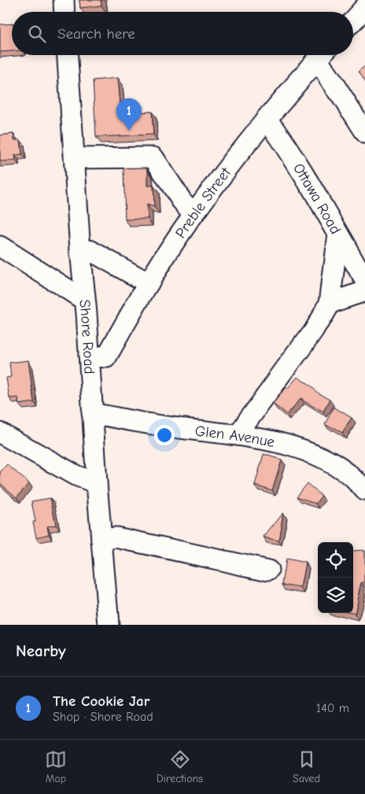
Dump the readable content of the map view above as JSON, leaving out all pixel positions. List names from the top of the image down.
{
  "streets": {
    "street": [
      "Ottawa Road",
      "Preble Street",
      "Shore Road",
      "Glen Avenue"
    ]
  },
  "crossings": [
    ["Ottawa Road", "Preble Street"],
    ["Preble Street", "Shore Road"],
    ["Shore Road", "Glen Avenue"]
  ],
  "page": {
    "search": "Search here",
    "pins": "1",
    "heading": "Nearby",
    "list": [
      {
        "mark": "1",
        "name": "The Cookie Jar",
        "note": "Shop · Shore Road",
        "value": "140 m"
      }
    ],
    "nav": ["Map", "Directions", "Saved"]
  }
}
